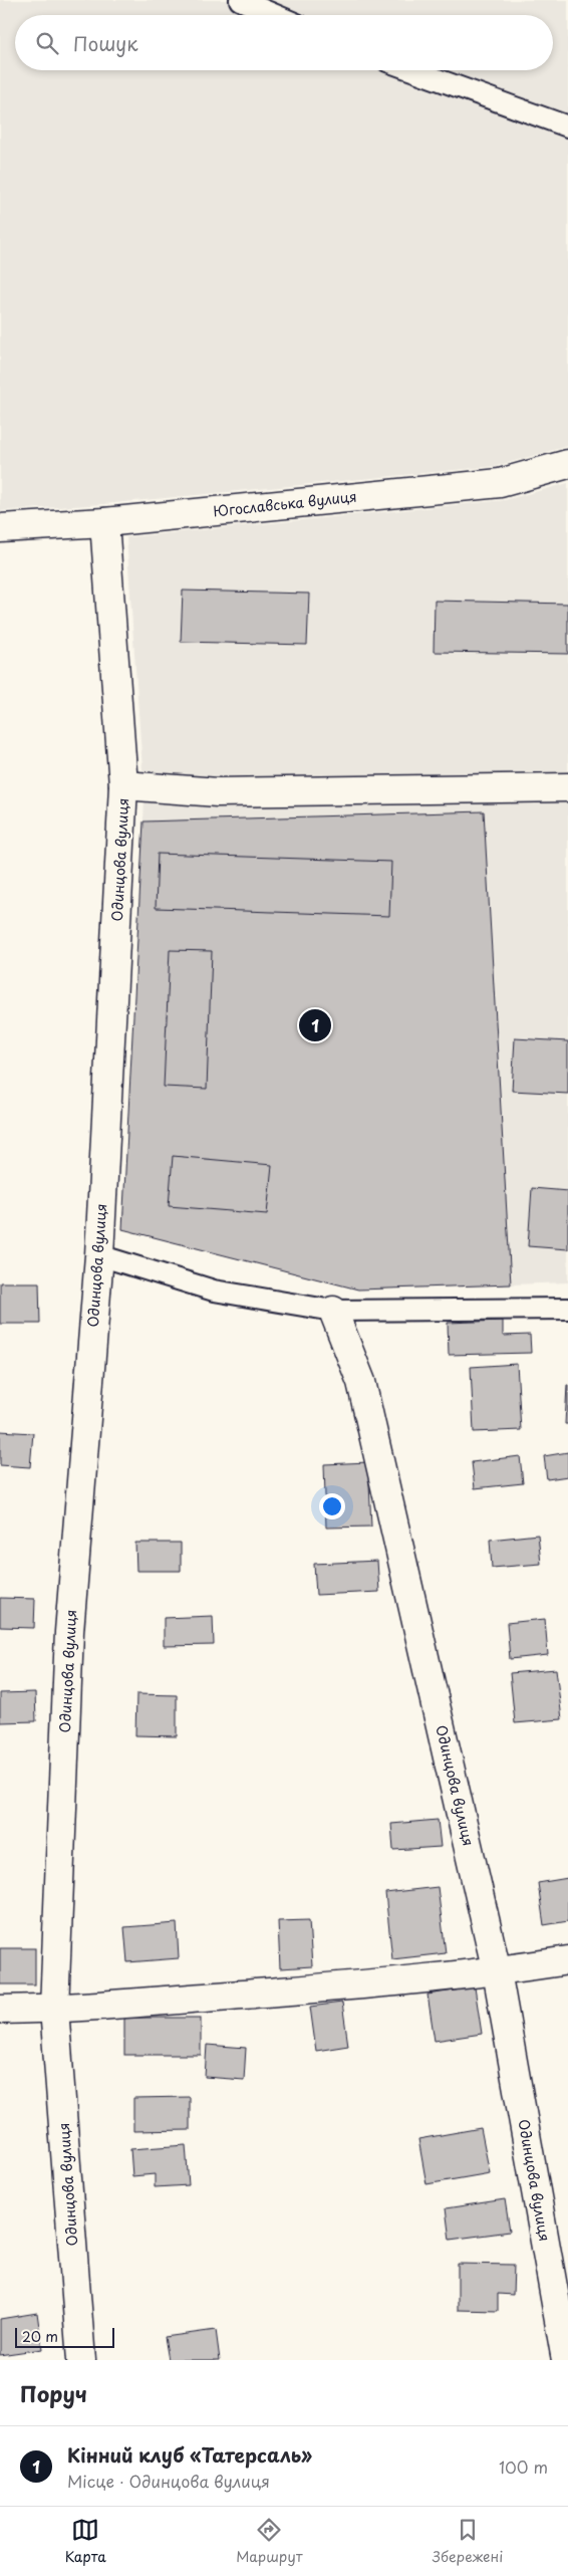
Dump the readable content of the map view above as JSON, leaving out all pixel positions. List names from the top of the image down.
{
  "streets": {
    "street": ["Югославська вулиця", "Одинцова вулиця"]
  },
  "crossings": [
    ["Югославська вулиця", "Одинцова вулиця"]
  ],
  "scale_bar": "20 m",
  "page": {
    "search": "Пошук",
    "pins": "1",
    "scale": "20 m",
    "heading": "Поруч",
    "list": [
      {
        "mark": "1",
        "name": "Кінний клуб «Татерсаль»",
        "note": "Місце · Одинцова вулиця",
        "value": "100 m"
      }
    ],
    "nav": ["Карта", "Маршрут", "Збережені"]
  }
}
